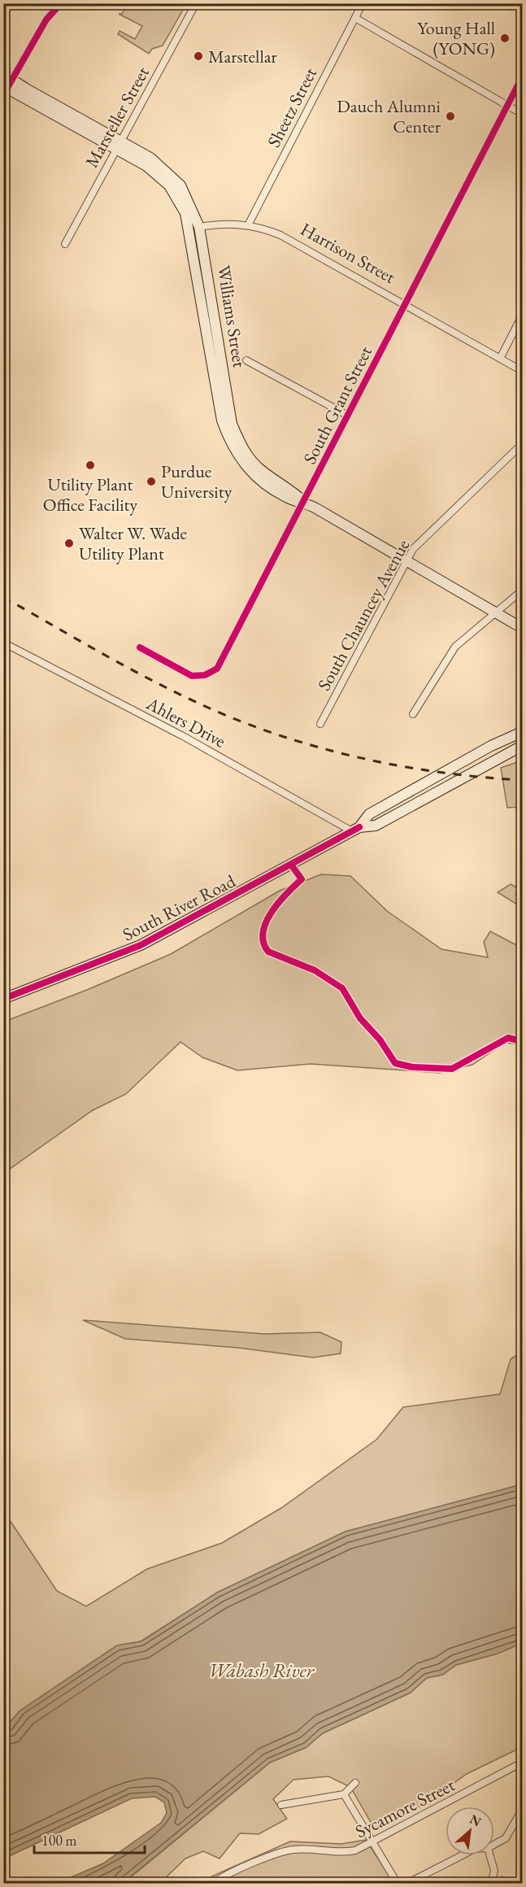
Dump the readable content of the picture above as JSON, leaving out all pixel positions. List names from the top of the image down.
{
  "streets": {
    "main road": ["Williams Street", "South River Road"],
    "street": [
      "Sheetz Street",
      "Marsteller Street",
      "Harrison Street",
      "South Grant Street",
      "South Chauncey Avenue",
      "Ahlers Drive",
      "Sycamore Street"
    ]
  },
  "crossings": [
    ["Sheetz Street", "Harrison Street"],
    ["Marsteller Street", "Williams Street"],
    ["Harrison Street", "Williams Street"],
    ["Harrison Street", "South Grant Street"],
    ["Williams Street", "South Grant Street"],
    ["Williams Street", "South Chauncey Avenue"],
    ["Ahlers Drive", "South River Road"]
  ],
  "water": ["Wabash River"],
  "places": [
    "Young Hall (YONG)",
    "Marstellar",
    "Dauch Alumni Center",
    "Utility Plant Office Facility",
    "Purdue University",
    "Walter W. Wade Utility Plant"
  ],
  "scale_bar": "100 m",
  "north": "top right"
}
